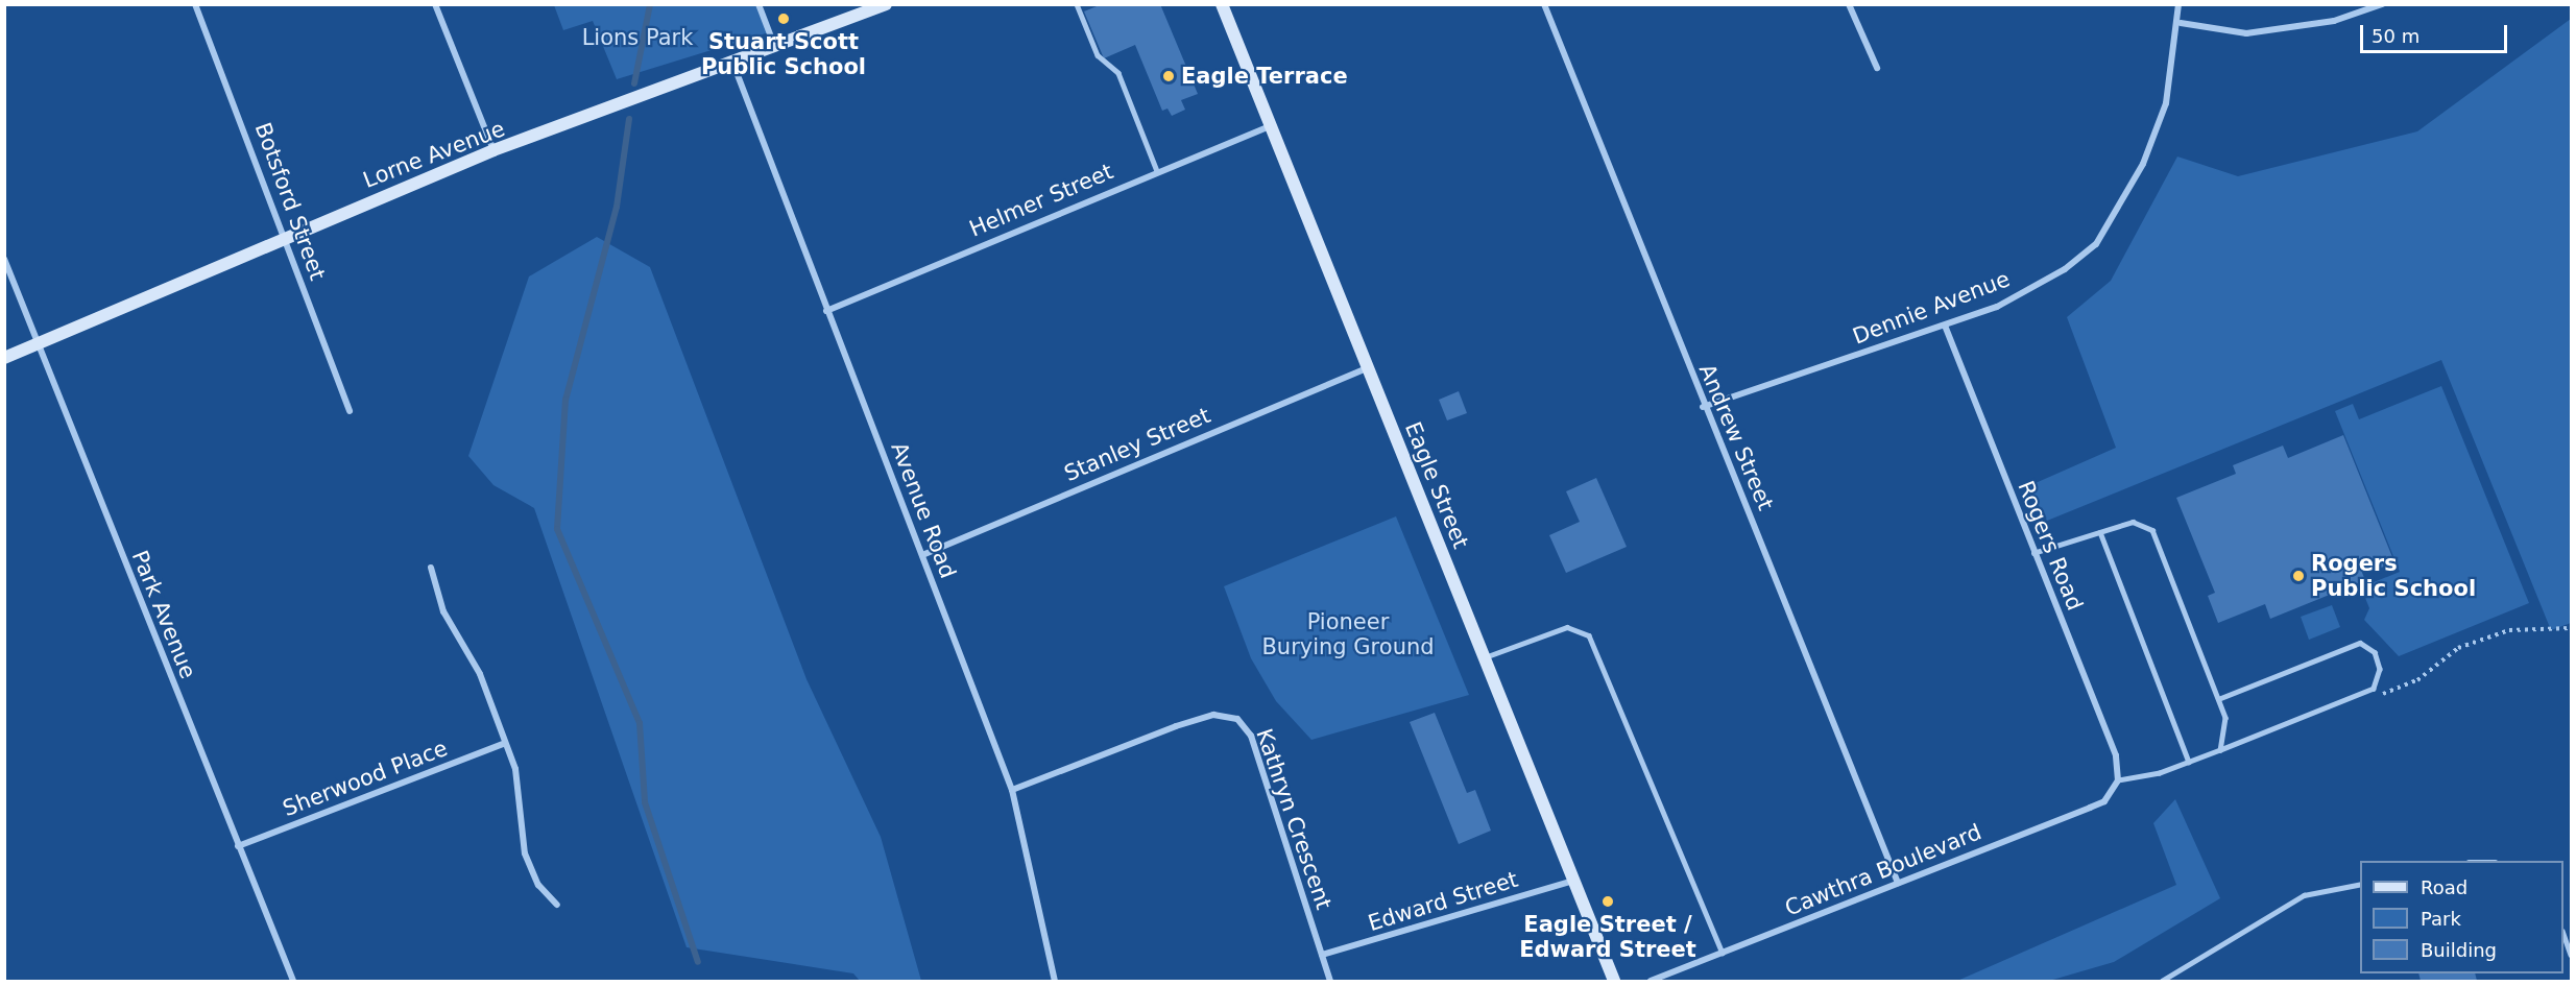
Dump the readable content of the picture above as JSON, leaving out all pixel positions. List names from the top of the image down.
{
  "streets": {
    "main road": ["Lorne Avenue", "Eagle Street"],
    "street": [
      "Helmer Street",
      "Botsford Street",
      "Dennie Avenue",
      "Andrew Street",
      "Stanley Street",
      "Avenue Road",
      "Rogers Road",
      "Park Avenue",
      "Sherwood Place",
      "Kathryn Crescent",
      "Cawthra Boulevard",
      "Edward Street"
    ]
  },
  "crossings": [
    ["Lorne Avenue", "Botsford Street"],
    ["Lorne Avenue", "Avenue Road"],
    ["Lorne Avenue", "Park Avenue"],
    ["Helmer Street", "Eagle Street"],
    ["Helmer Street", "Avenue Road"],
    ["Dennie Avenue", "Andrew Street"],
    ["Dennie Avenue", "Rogers Road"],
    ["Andrew Street", "Cawthra Boulevard"],
    ["Stanley Street", "Eagle Street"],
    ["Stanley Street", "Avenue Road"],
    ["Eagle Street", "Edward Street"],
    ["Avenue Road", "Kathryn Crescent"],
    ["Rogers Road", "Cawthra Boulevard"],
    ["Park Avenue", "Sherwood Place"],
    ["Kathryn Crescent", "Edward Street"]
  ],
  "parks": ["Lions Park", "Pioneer Burying Ground"],
  "places": [
    "Stuart Scott Public School",
    "Eagle Terrace",
    "Rogers Public School",
    "Eagle Street / Edward Street"
  ],
  "legend": ["Road", "Park", "Building"],
  "scale_bar": "50 m"
}
